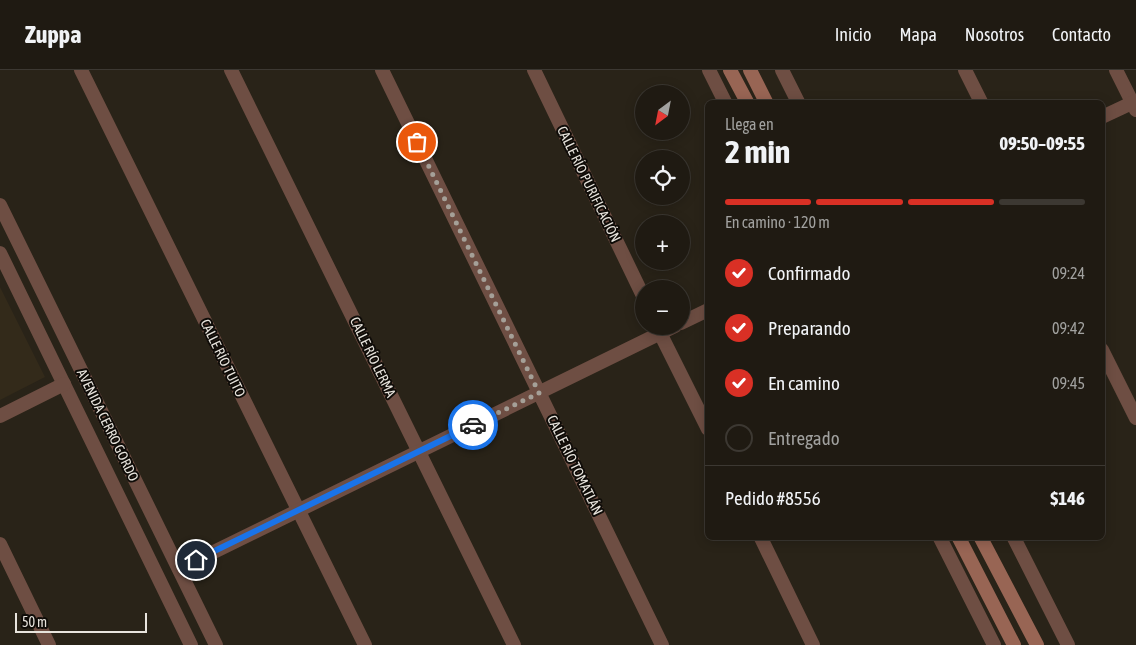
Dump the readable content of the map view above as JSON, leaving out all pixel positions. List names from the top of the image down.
{
  "streets": {
    "street": [
      "CALLE RÍO PURIFICACIÓN",
      "CALLE RÍO LERMA",
      "CALLE RÍO TUITO",
      "AVENIDA CERRO GORDO",
      "CALLE RÍO TOMATLÁN"
    ]
  },
  "scale_bar": "50 m",
  "north": "bottom left",
  "page": {
    "header": "Zuppa",
    "nav": [
      "Inicio",
      "Mapa",
      "Nosotros",
      "Contacto"
    ],
    "map_buttons": ["+", "−"],
    "heading": ["2 min", "Llega en", "09:50–09:55"],
    "panel": ["Pedido #8556", "$146"],
    "bar": "En camino · 120 m",
    "list": [
      ["Confirmado", "09:24"],
      ["Preparando", "09:42"],
      ["En camino", "09:45"],
      "Entregado"
    ],
    "scale": "50 m"
  }
}
